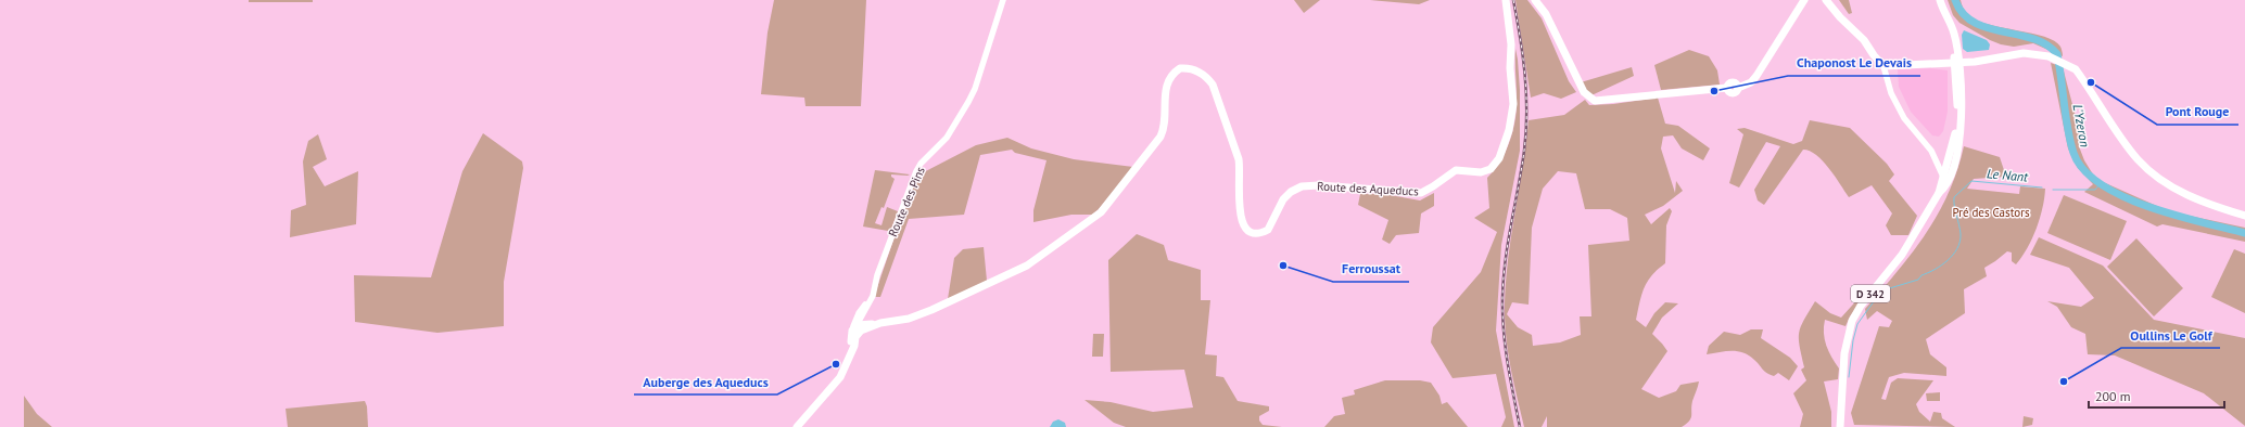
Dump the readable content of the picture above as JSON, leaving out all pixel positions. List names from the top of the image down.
{
  "streets": {
    "main road": ["Route des Aqueducs", "D 342"],
    "street": ["Route des Pins"]
  },
  "crossings": [
    ["Route des Aqueducs", "Route des Pins"]
  ],
  "water": ["L'Yzeron", "Le Nant"],
  "parks": ["Pré des Castors"],
  "places": [
    "Pont Rouge",
    "Chaponost Le Devais",
    "Ferroussat",
    "Auberge des Aqueducs",
    "Oullins Le Golf"
  ],
  "scale_bar": "200 m"
}
